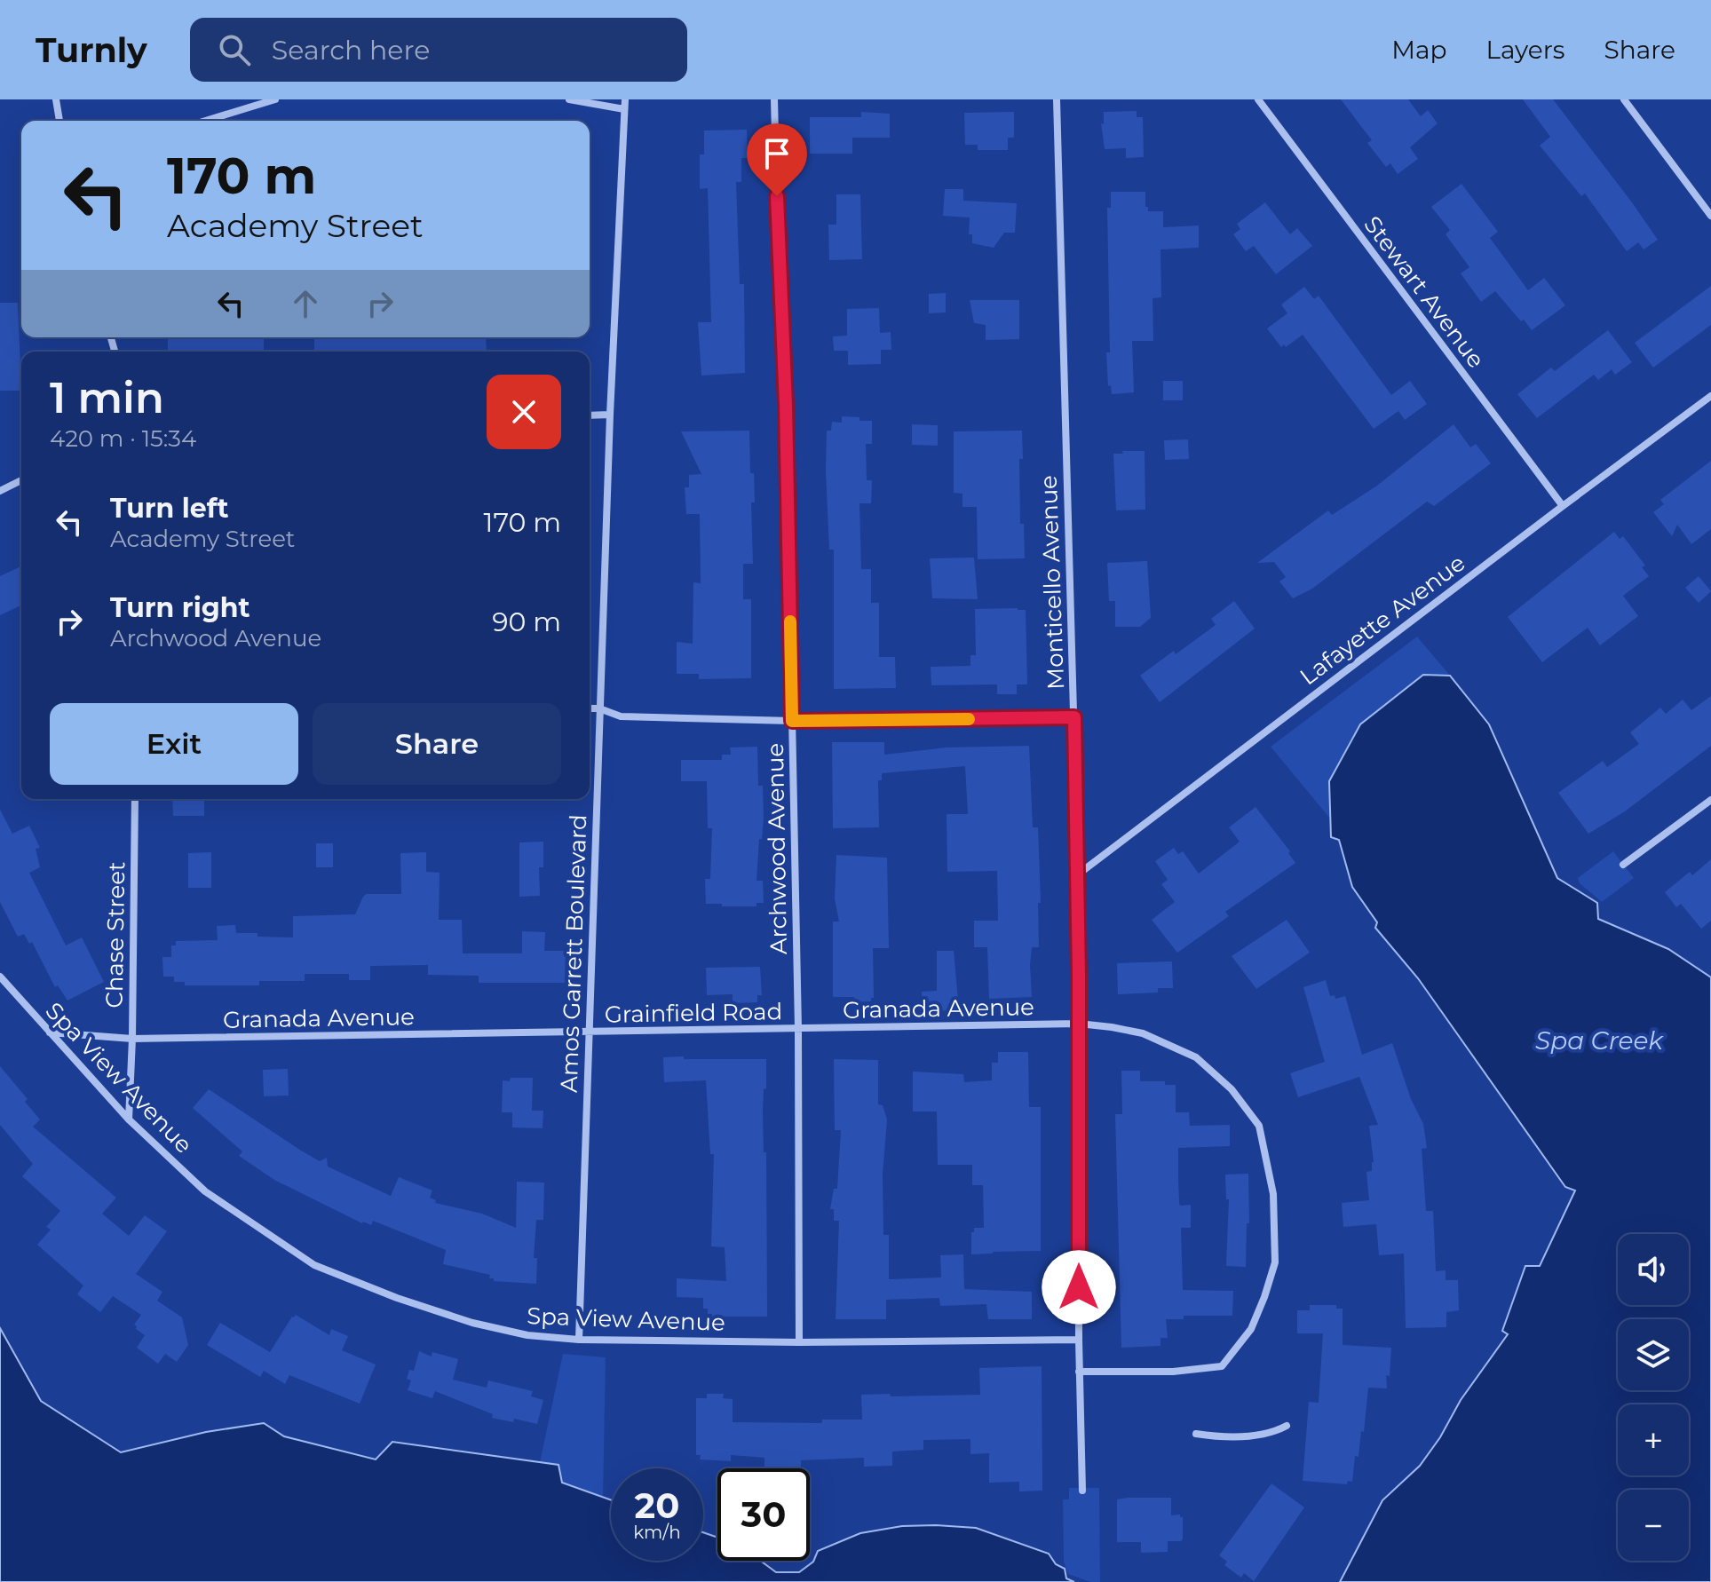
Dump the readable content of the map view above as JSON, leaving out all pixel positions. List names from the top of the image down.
{
  "streets": {
    "street": [
      "Stewart Avenue",
      "Monticello Avenue",
      "Lafayette Avenue",
      "Archwood Avenue",
      "Chase Street",
      "Amos Garrett Boulevard",
      "Granada Avenue",
      "Grainfield Road",
      "Spa View Avenue"
    ]
  },
  "crossings": [
    ["Stewart Avenue", "Lafayette Avenue"],
    ["Monticello Avenue", "Lafayette Avenue"],
    ["Monticello Avenue", "Granada Avenue"],
    ["Monticello Avenue", "Spa View Avenue"],
    ["Archwood Avenue", "Granada Avenue"],
    ["Archwood Avenue", "Grainfield Road"],
    ["Archwood Avenue", "Spa View Avenue"],
    ["Chase Street", "Granada Avenue"],
    ["Chase Street", "Spa View Avenue"],
    ["Amos Garrett Boulevard", "Granada Avenue"],
    ["Amos Garrett Boulevard", "Grainfield Road"],
    ["Amos Garrett Boulevard", "Spa View Avenue"],
    ["Granada Avenue", "Grainfield Road"],
    ["Granada Avenue", "Spa View Avenue"]
  ],
  "water": ["Spa Creek"],
  "page": {
    "header": "Turnly",
    "search": "Search here",
    "nav": ["Map", "Layers", "Share"],
    "turn": ["170 m", "Academy Street"],
    "heading": ["1 min", "420 m · 15:34"],
    "list": [
      {
        "name": "Turn left",
        "note": "Academy Street",
        "value": "170 m"
      },
      {
        "name": "Turn right",
        "note": "Archwood Avenue",
        "value": "90 m"
      }
    ],
    "buttons": ["Exit", "Share"],
    "map_buttons": ["+", "−"],
    "speed": "20 km/h",
    "limit": "30"
  }
}
